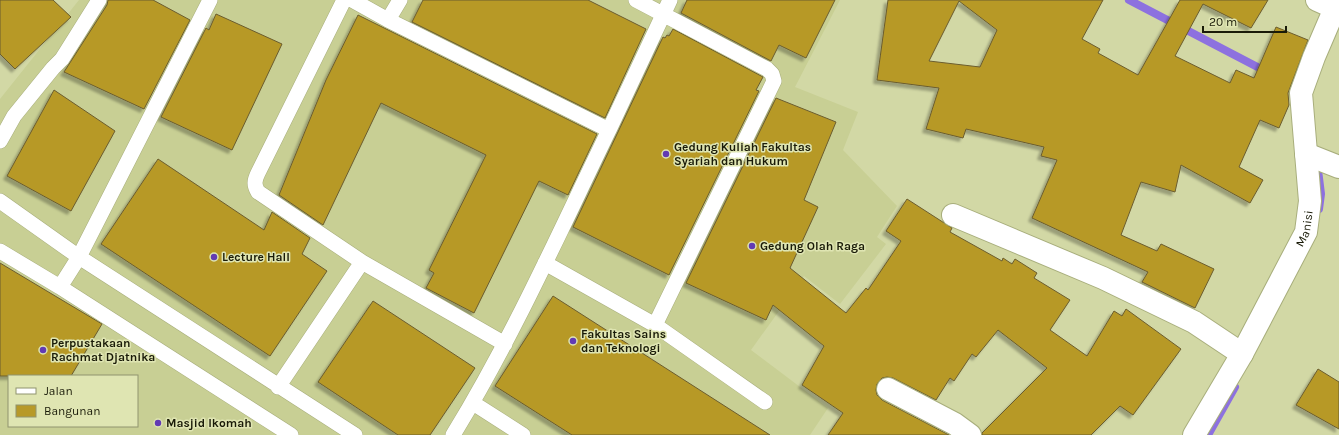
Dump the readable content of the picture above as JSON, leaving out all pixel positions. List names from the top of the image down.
{
  "streets": {
    "street": ["Manisi"]
  },
  "places": [
    "Gedung Kuliah Fakultas Syariah dan Hukum",
    "Gedung Olah Raga",
    "Lecture Hall",
    "Fakultas Sains dan Teknologi",
    "Perpustakaan Rachmat Djatnika",
    "Masjid Ikomah"
  ],
  "legend": ["Jalan", "Bangunan"],
  "scale_bar": "20 m"
}
